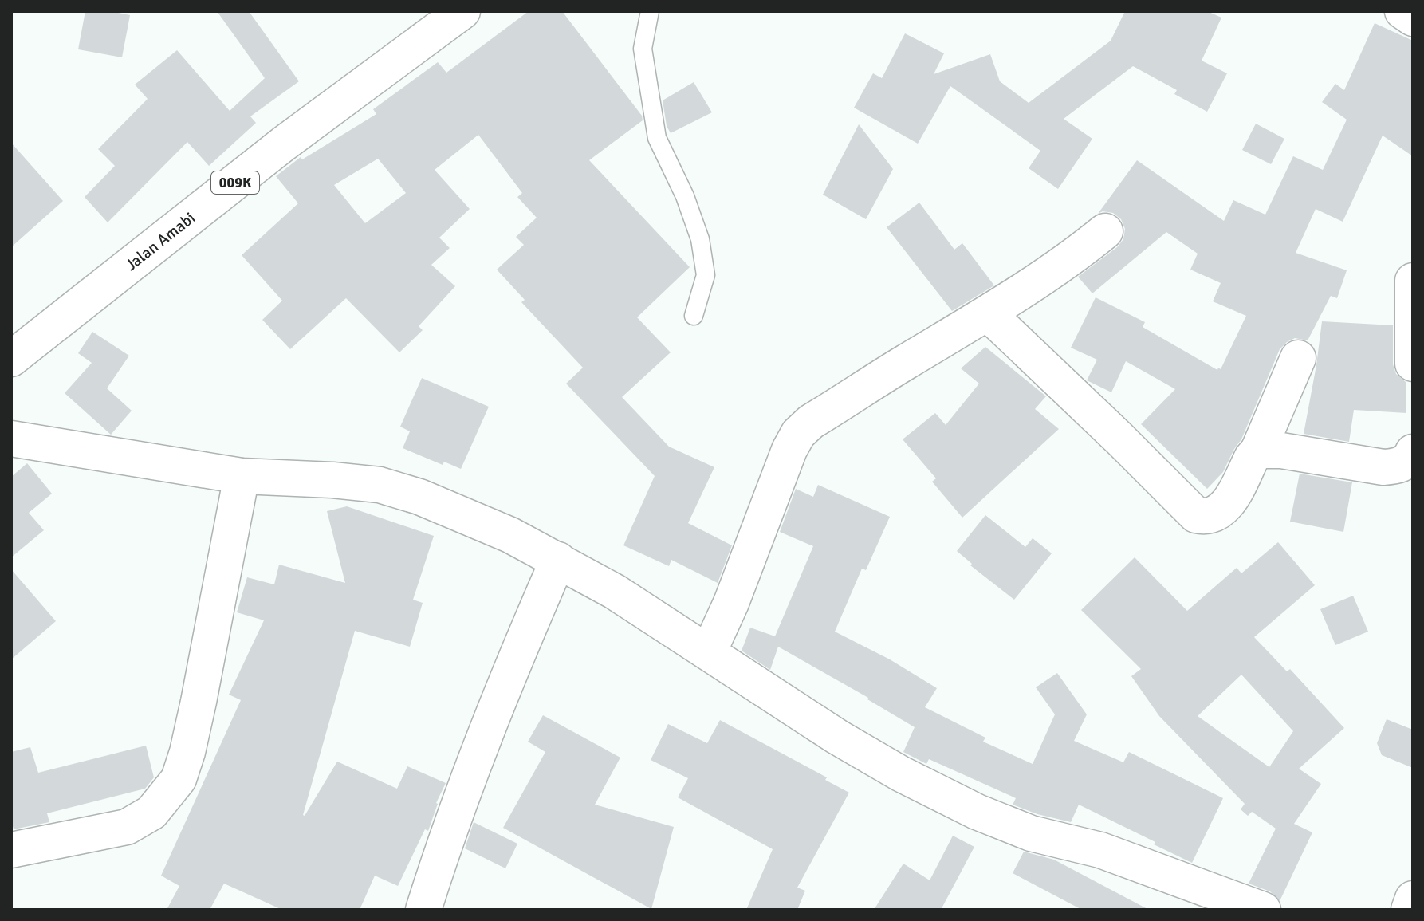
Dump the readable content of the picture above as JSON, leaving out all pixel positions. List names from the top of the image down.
{
  "streets": {
    "street": ["009K", "Jalan Amabi"]
  }
}
